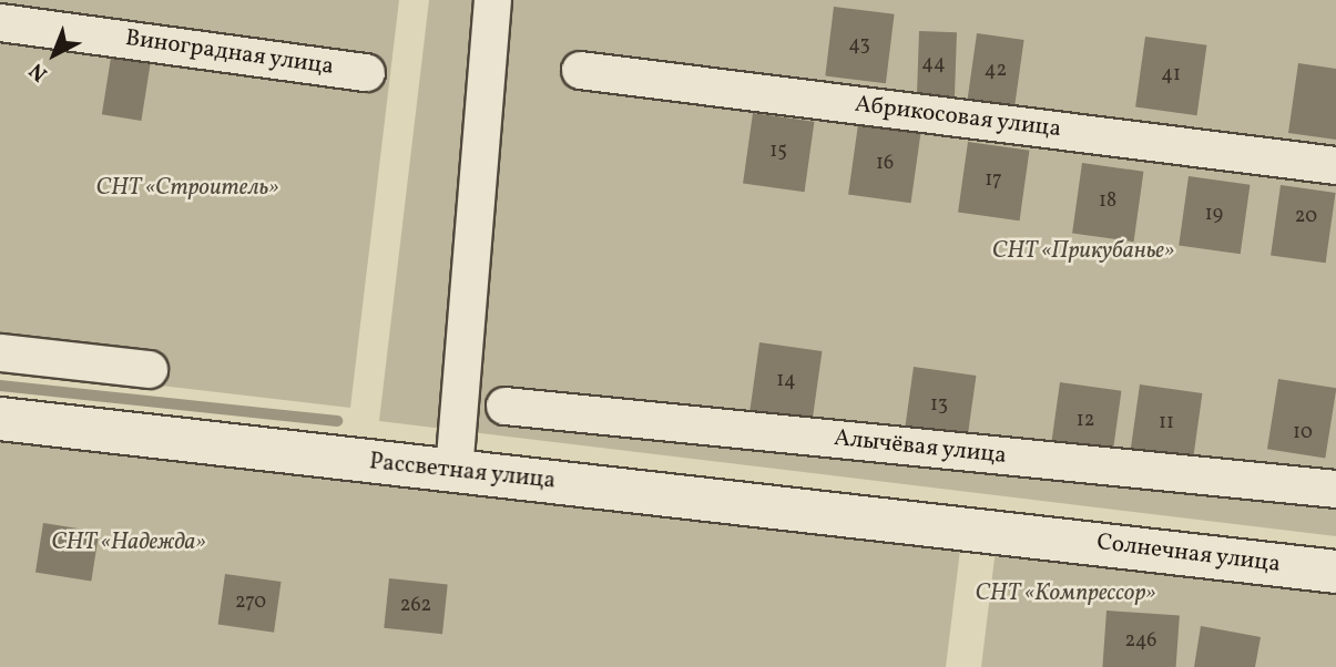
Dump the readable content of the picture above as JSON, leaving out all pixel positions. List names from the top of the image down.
{
  "streets": {
    "street": [
      "Виноградная улица",
      "Абрикосовая улица",
      "Алычёвая улица",
      "Рассветная улица",
      "Солнечная улица"
    ]
  },
  "crossings": [
    ["Рассветная улица", "Солнечная улица"]
  ],
  "parks": [
    "СНТ «Строитель»",
    "СНТ «Прикубанье»",
    "СНТ «Надежда»",
    "СНТ «Компрессор»"
  ],
  "house_numbers": [
    "43",
    "44",
    "42",
    "41",
    "15",
    "16",
    "17",
    "18",
    "19",
    "20",
    "14",
    "13",
    "12",
    "11",
    "10",
    "270",
    "262",
    "246"
  ],
  "north": "bottom left"
}
